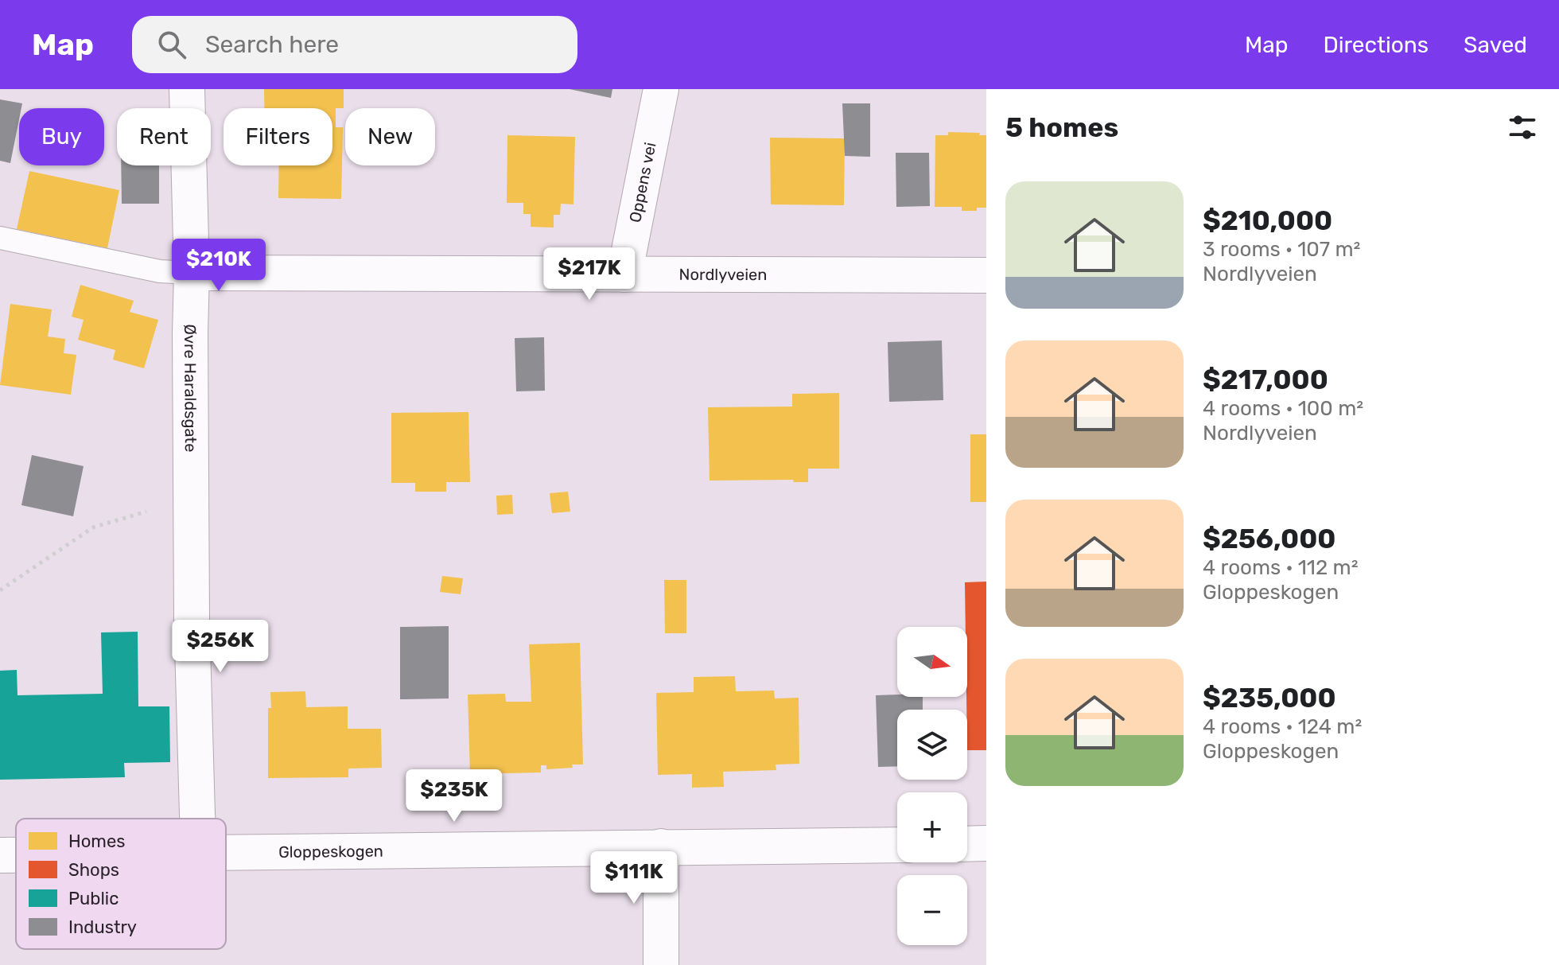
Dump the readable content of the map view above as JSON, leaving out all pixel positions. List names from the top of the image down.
{
  "streets": {
    "street": [
      "Oppens vei",
      "Nordlyveien",
      "Øvre Haraldsgate",
      "Gloppeskogen"
    ]
  },
  "crossings": [
    ["Oppens vei", "Nordlyveien"],
    ["Nordlyveien", "Øvre Haraldsgate"]
  ],
  "legend": [
    "Homes",
    "Shops",
    "Public",
    "Industry"
  ],
  "north": "right",
  "page": {
    "header": "Map",
    "search": "Search here",
    "nav": ["Map", "Directions", "Saved"],
    "heading": "5 homes",
    "chip": [
      "Buy",
      "Rent",
      "Filters",
      "New"
    ],
    "list": [
      {
        "name": "$210,000",
        "note": "3 rooms · 107 m² · Nordlyveien"
      },
      {
        "name": "$217,000",
        "note": "4 rooms · 100 m² · Nordlyveien"
      },
      {
        "name": "$256,000",
        "note": "4 rooms · 112 m² · Gloppeskogen"
      },
      {
        "name": "$235,000",
        "note": "4 rooms · 124 m² · Gloppeskogen"
      }
    ],
    "price": [
      "$210K",
      "$217K",
      "$256K",
      "$235K",
      "$111K"
    ],
    "map_buttons": ["+", "−"]
  }
}
